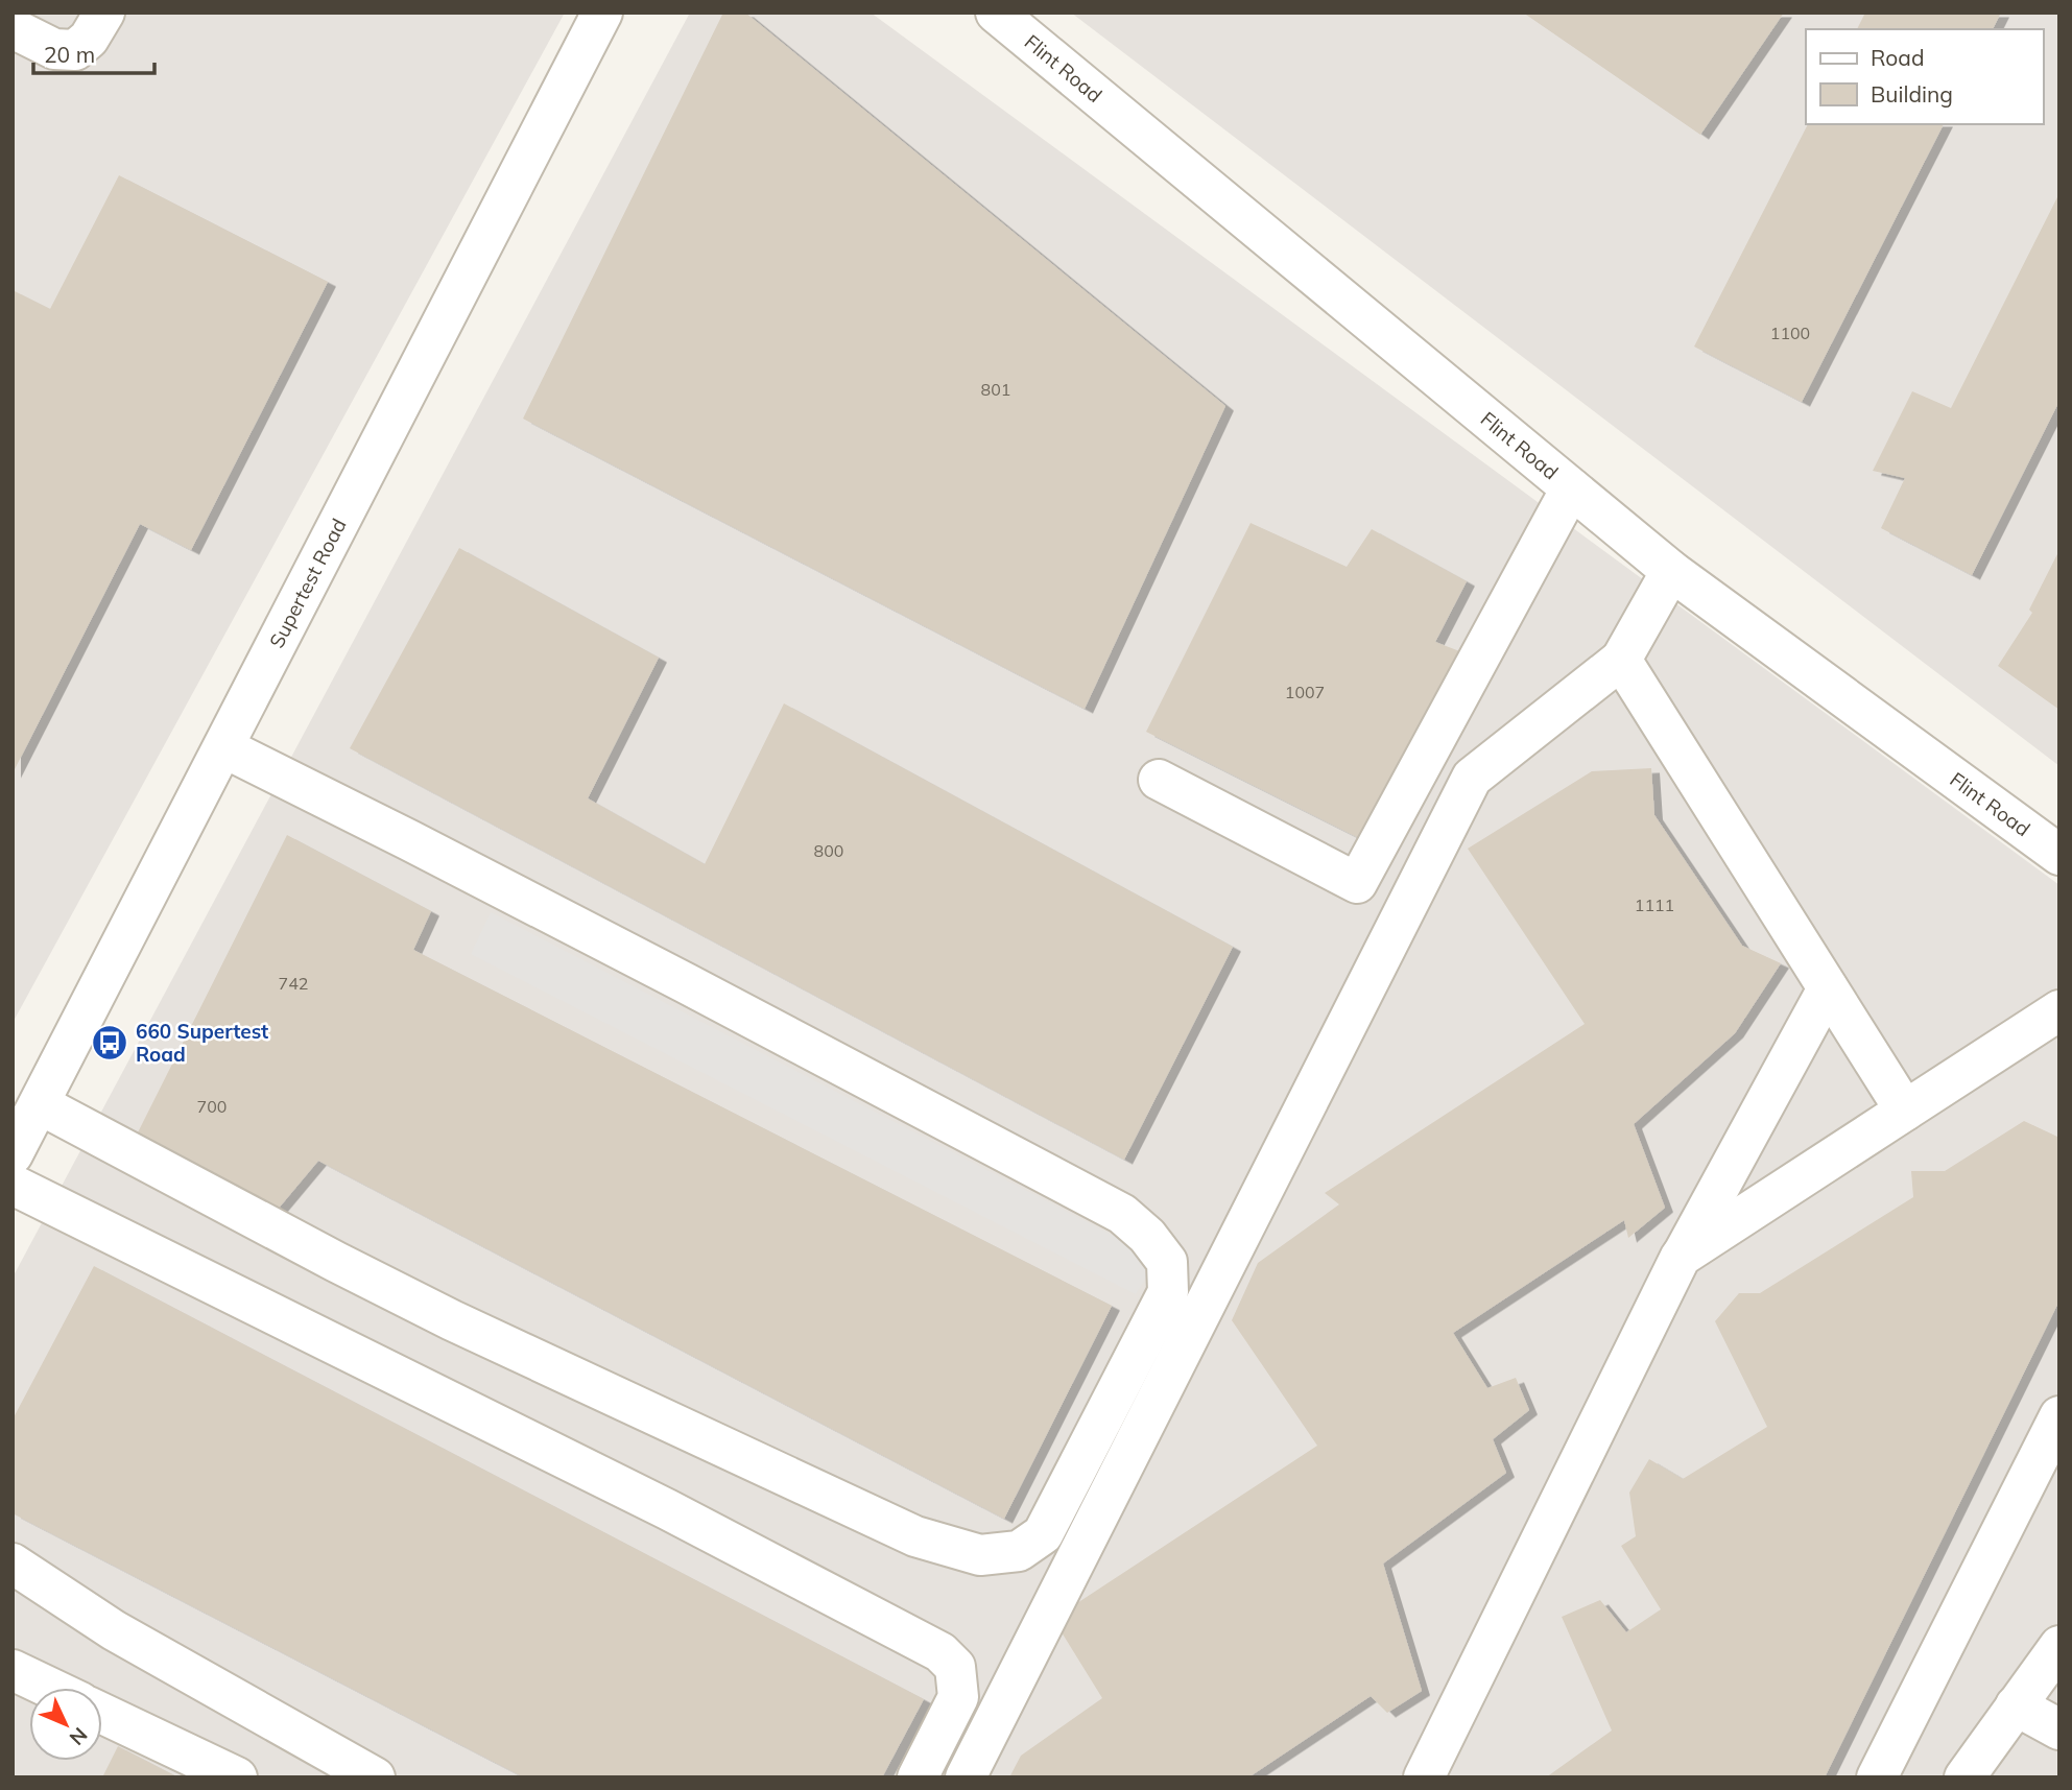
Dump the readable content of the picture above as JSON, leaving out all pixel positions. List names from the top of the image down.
{
  "streets": {
    "street": ["Flint Road", "Supertest Road"]
  },
  "places": {
    "bus stop": ["660 Supertest Road"]
  },
  "house_numbers": [
    "1100",
    "801",
    "1007",
    "800",
    "1111",
    "742",
    "700"
  ],
  "legend": ["Road", "Building"],
  "scale_bar": "20 m",
  "north": "bottom right"
}
